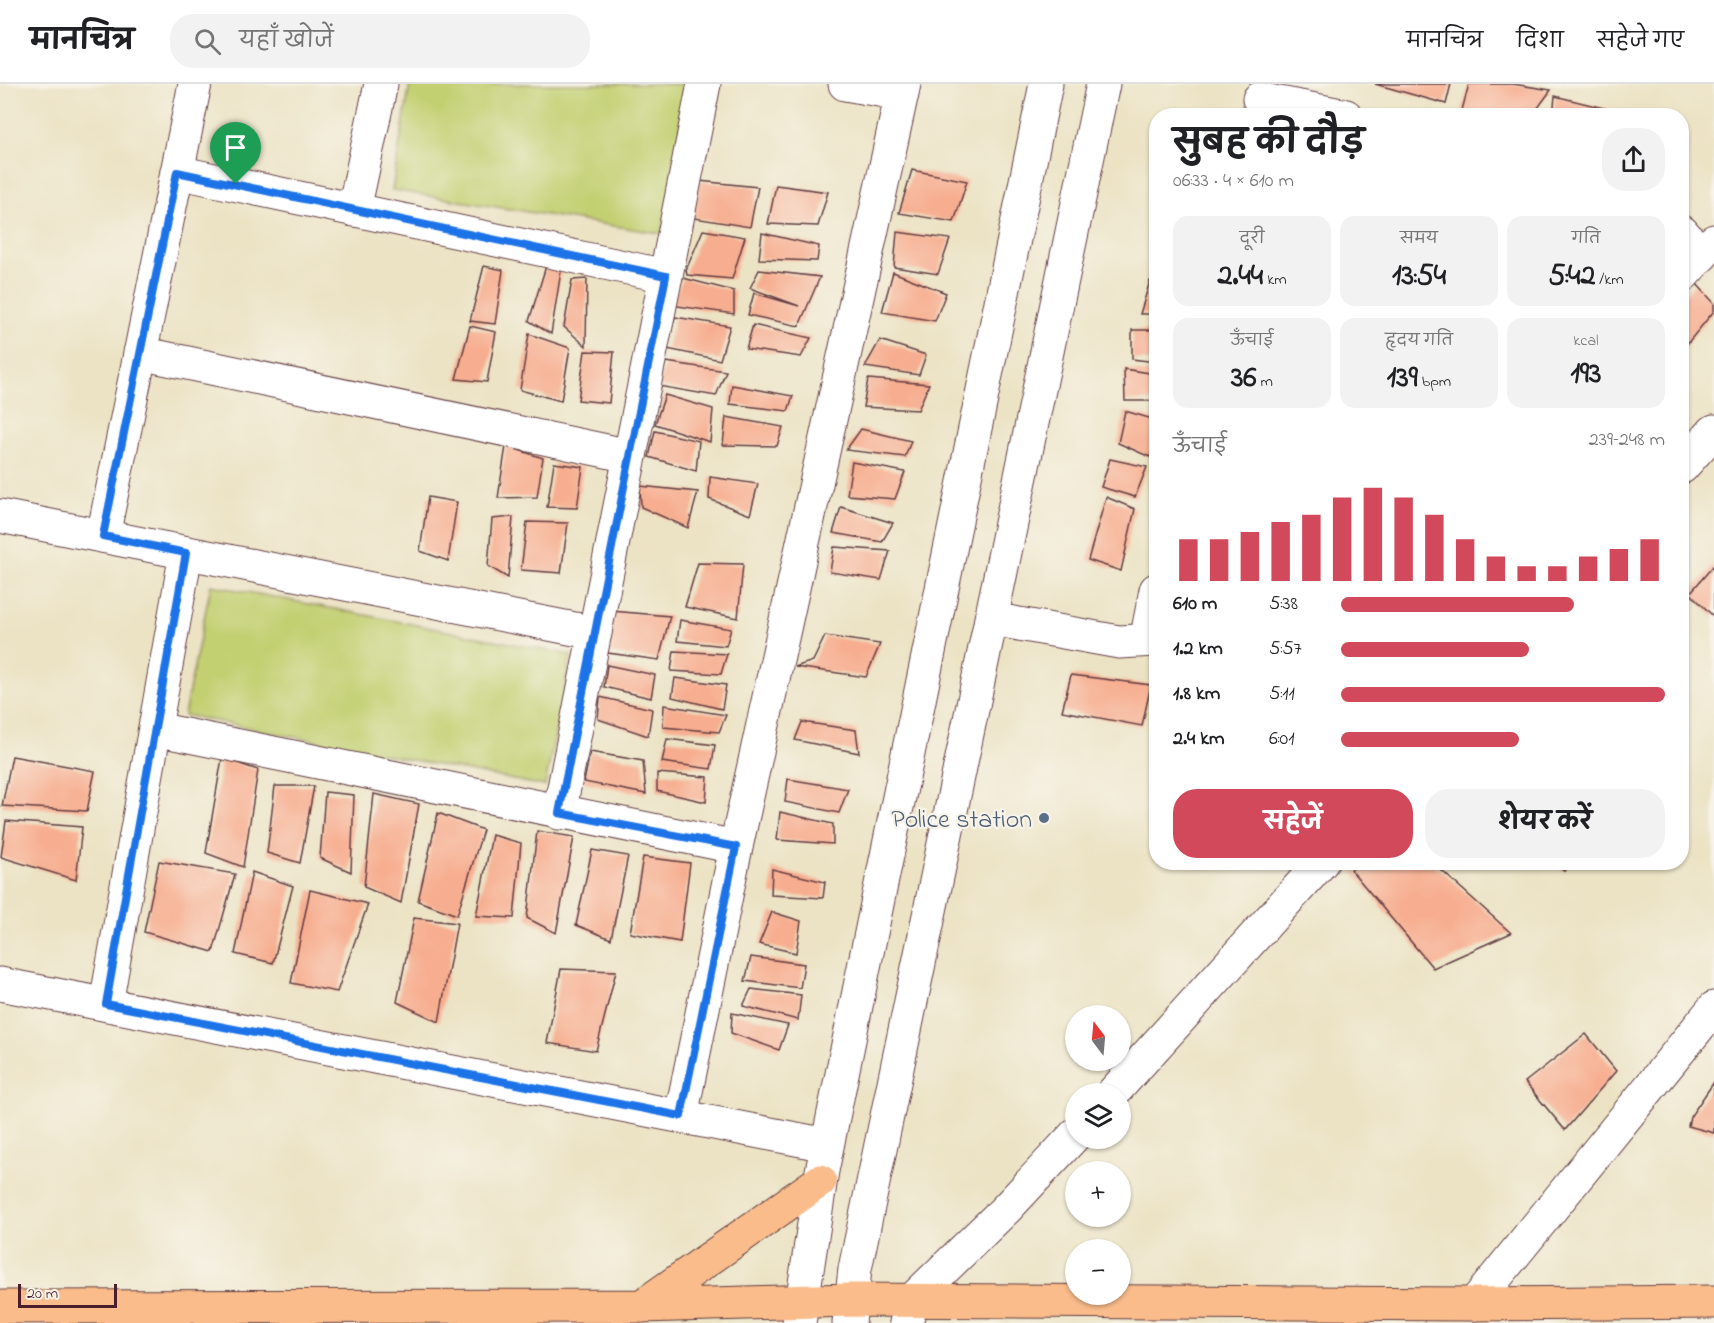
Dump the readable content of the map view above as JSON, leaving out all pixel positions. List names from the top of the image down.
{
  "places": ["Police station"],
  "scale_bar": "20 m",
  "north": "top",
  "page": {
    "header": "मानचित्र",
    "search": "यहाँ खोजें",
    "nav": ["मानचित्र", "दिशा", "सहेजे गए"],
    "heading": ["सुबह की दौड़", "06:33 · 4 × 610 m"],
    "stats": [
      ["दूरी", "2.44 km"],
      ["समय", "13:54"],
      ["गति", "5:42 /km"],
      ["ऊँचाई", "36 m"],
      ["हृदय गति", "139 bpm"],
      ["kcal", "193"]
    ],
    "chart": ["ऊँचाई", "239–248 m"],
    "list": [
      {
        "name": "610 m",
        "note": "5:38"
      },
      {
        "name": "1.2 km",
        "note": "5:57"
      },
      {
        "name": "1.8 km",
        "note": "5:11"
      },
      {
        "name": "2.4 km",
        "note": "6:01"
      }
    ],
    "buttons": ["सहेजें", "शेयर करें"],
    "map_buttons": ["+", "−"],
    "scale": "20 m"
  }
}
